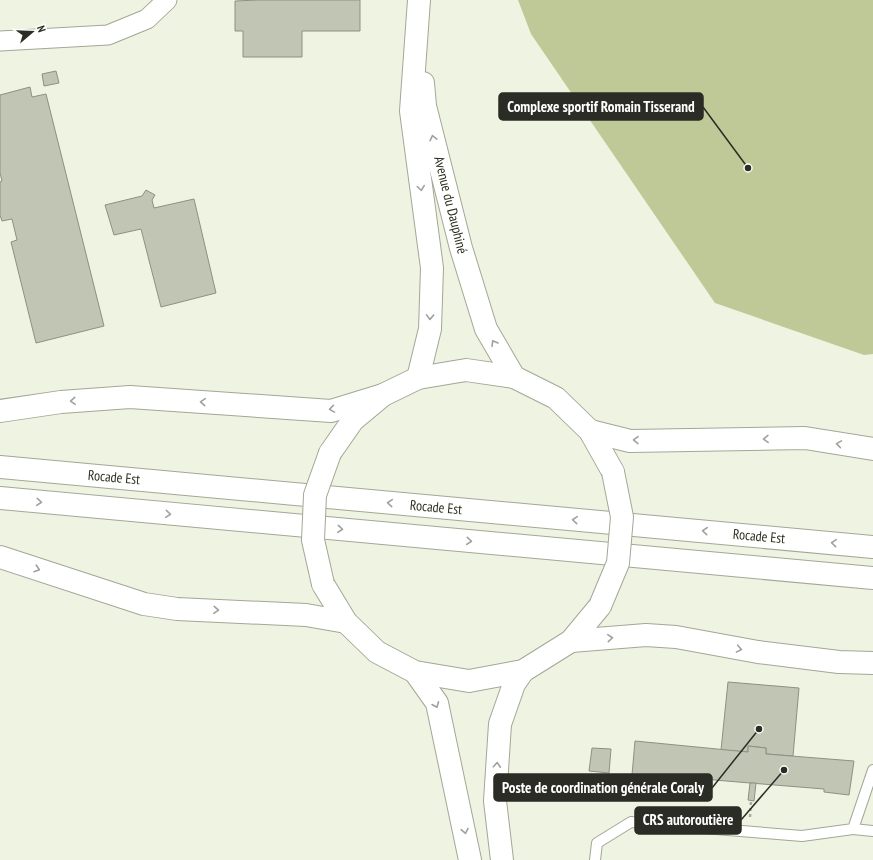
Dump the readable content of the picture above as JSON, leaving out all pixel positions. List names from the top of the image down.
{
  "streets": {
    "main road": ["Avenue du Dauphiné", "Rocade Est"]
  },
  "places": ["Complexe sportif Romain Tisserand", "Poste de coordination générale Coraly", "CRS autoroutière"],
  "north": "right"
}
